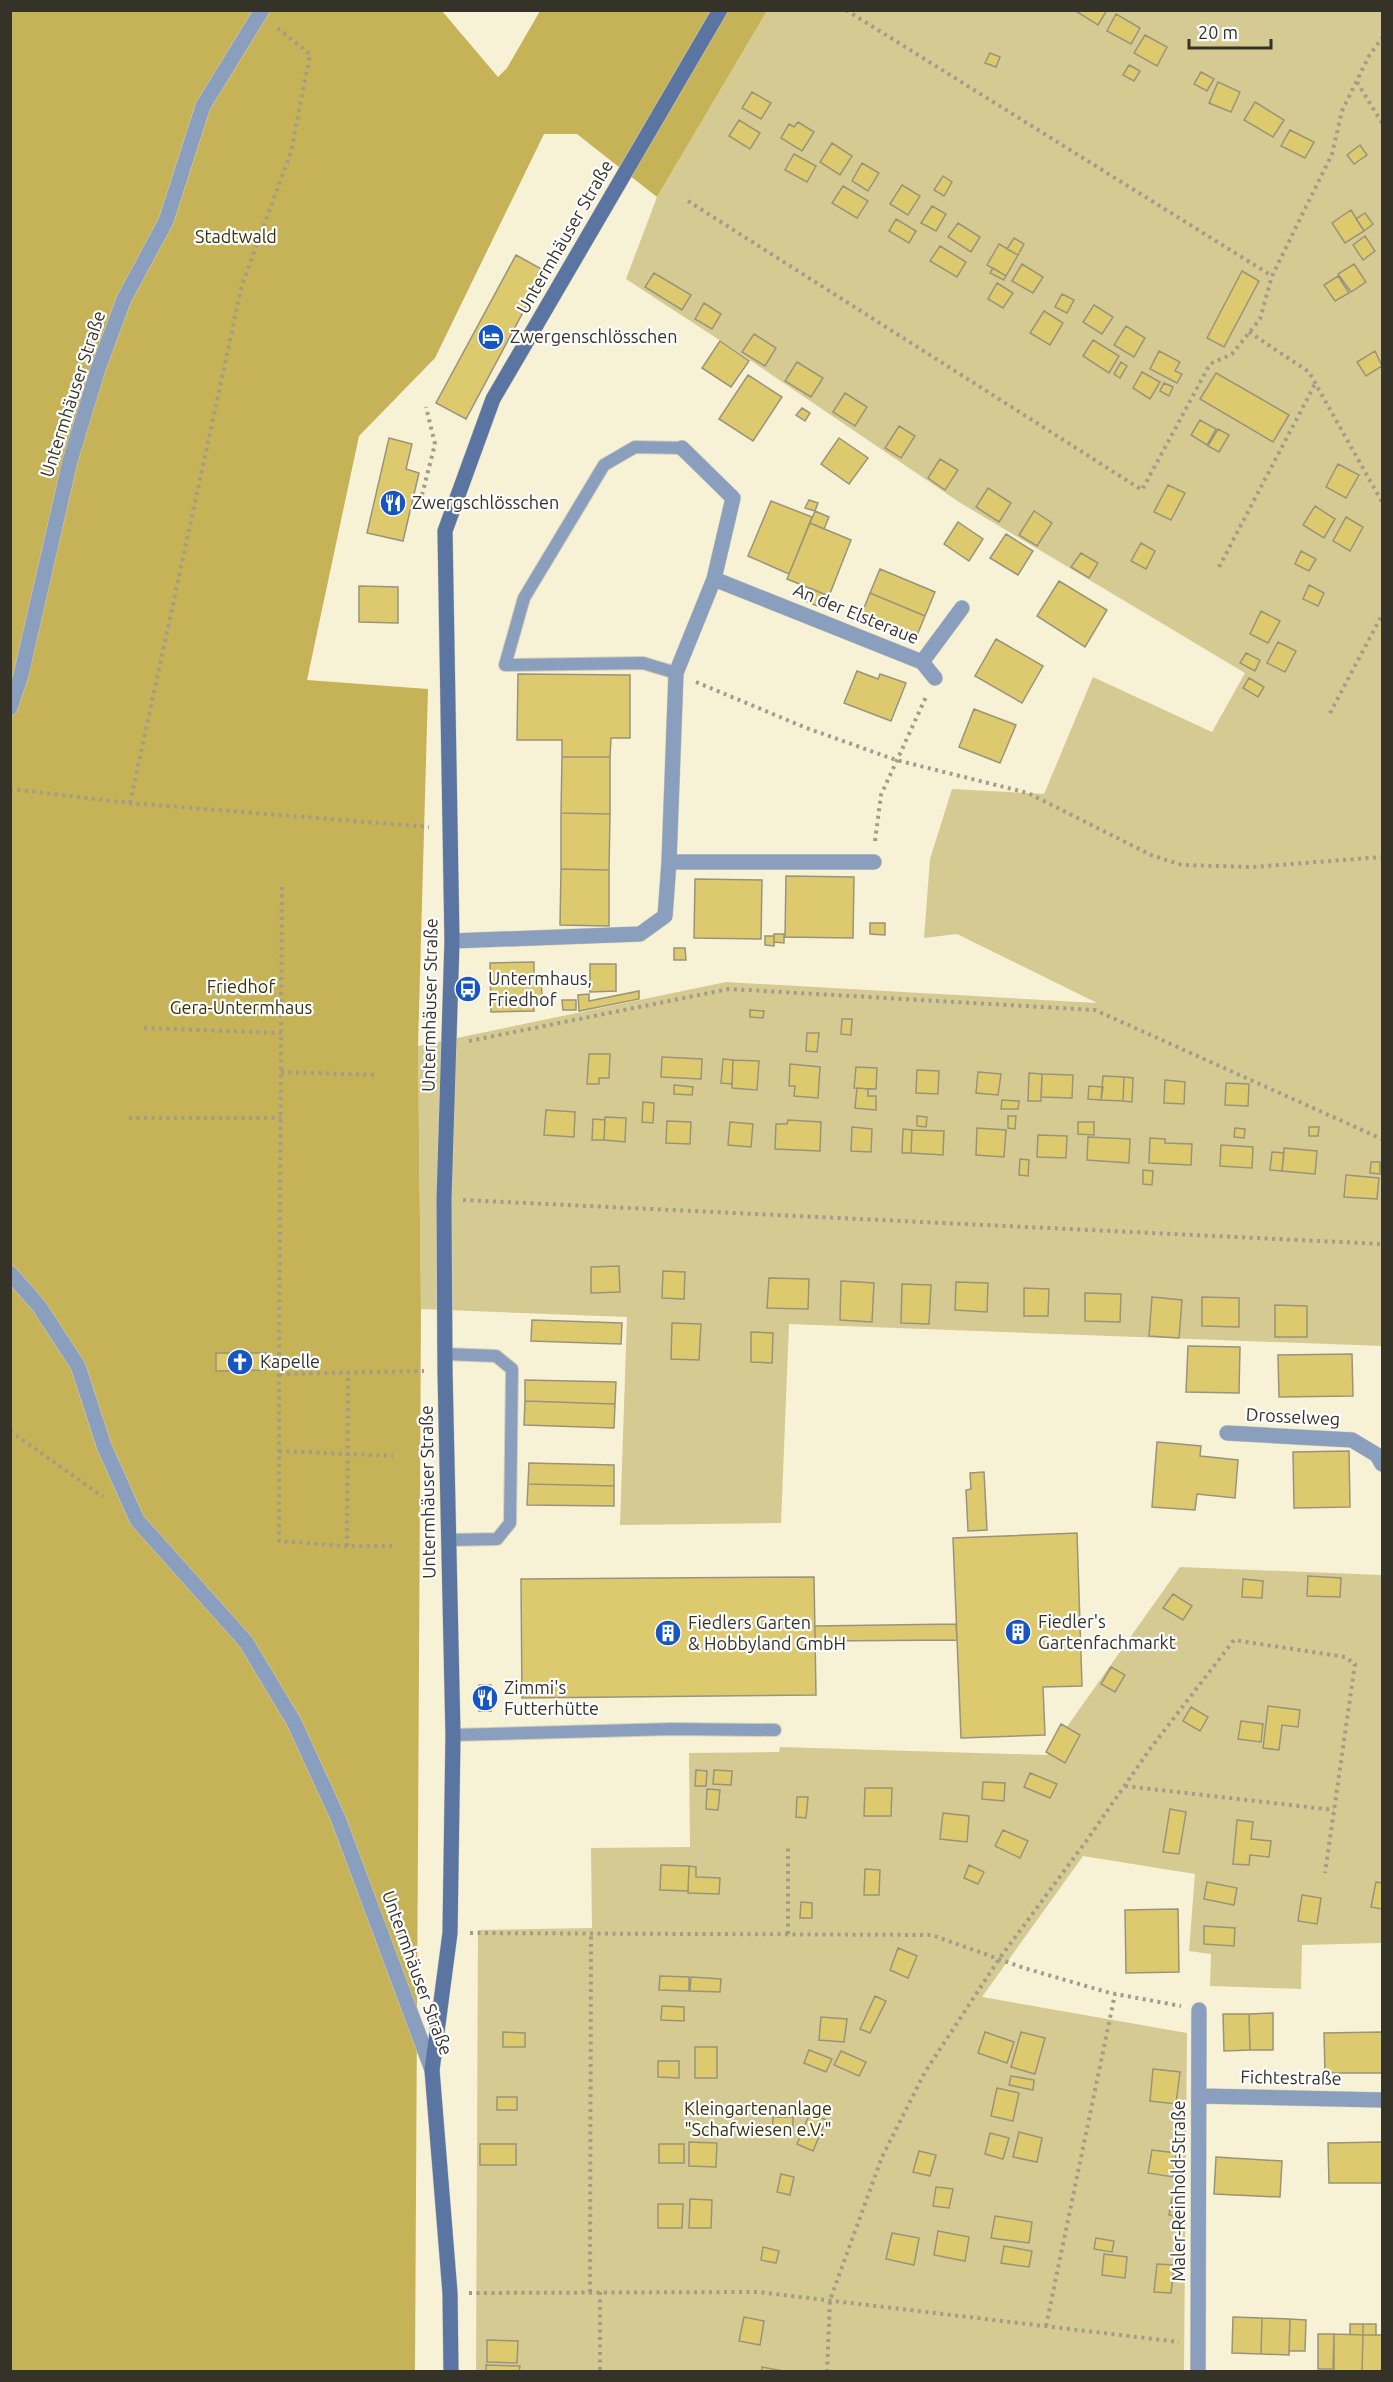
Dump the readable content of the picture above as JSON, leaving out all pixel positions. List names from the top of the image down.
{
  "streets": {
    "main road": ["Untermhäuser Straße"],
    "street": [
      "An der Elsteraue",
      "Drosselweg",
      "Fichtestraße",
      "Maler-Reinhold-Straße"
    ]
  },
  "crossings": [
    ["Fichtestraße", "Maler-Reinhold-Straße"]
  ],
  "parks": ["Stadtwald", "Friedhof Gera-Untermhaus", "Kleingartenanlage \"Schafwiesen e.V.\""],
  "places": {
    "hotel": ["Zwergenschlösschen"],
    "restaurant": ["Zwergschlösschen", "Zimmi's Futterhütte"],
    "bus stop": ["Untermhaus, Friedhof"],
    "church": ["Kapelle"],
    "building": ["Fiedler's Gartenfachmarkt", "Fiedlers Garten & Hobbyland GmbH"]
  },
  "scale_bar": "20 m"
}
